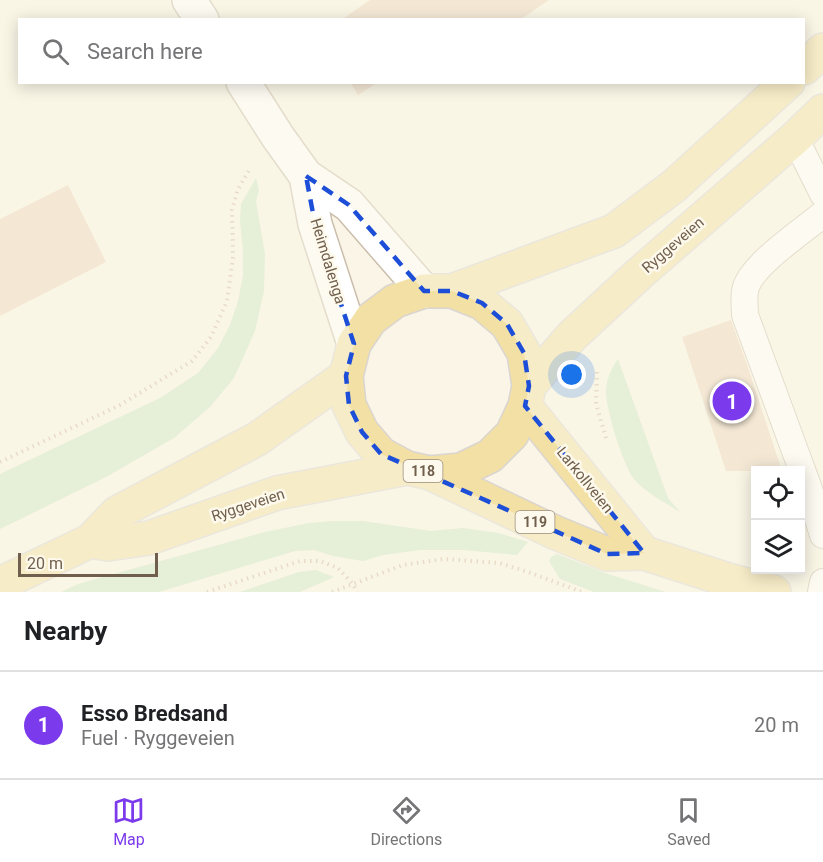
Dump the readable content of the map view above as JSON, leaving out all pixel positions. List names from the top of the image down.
{
  "streets": {
    "main road": [
      "Ryggeveien",
      "118",
      "Larkollveien",
      "119"
    ],
    "street": ["Heimdalenga"]
  },
  "crossings": [
    ["Ryggeveien", "Heimdalenga"],
    ["Ryggeveien", "118"],
    ["Ryggeveien", "Larkollveien"],
    ["Ryggeveien", "119"],
    ["Heimdalenga", "118"],
    ["Heimdalenga", "Larkollveien"],
    ["Heimdalenga", "119"],
    ["118", "Larkollveien"],
    ["118", "119"],
    ["Larkollveien", "119"]
  ],
  "scale_bar": "20 m",
  "page": {
    "search": "Search here",
    "pins": "1",
    "scale": "20 m",
    "heading": "Nearby",
    "list": [
      {
        "mark": "1",
        "name": "Esso Bredsand",
        "note": "Fuel · Ryggeveien",
        "value": "20 m"
      }
    ],
    "nav": ["Map", "Directions", "Saved"]
  }
}
